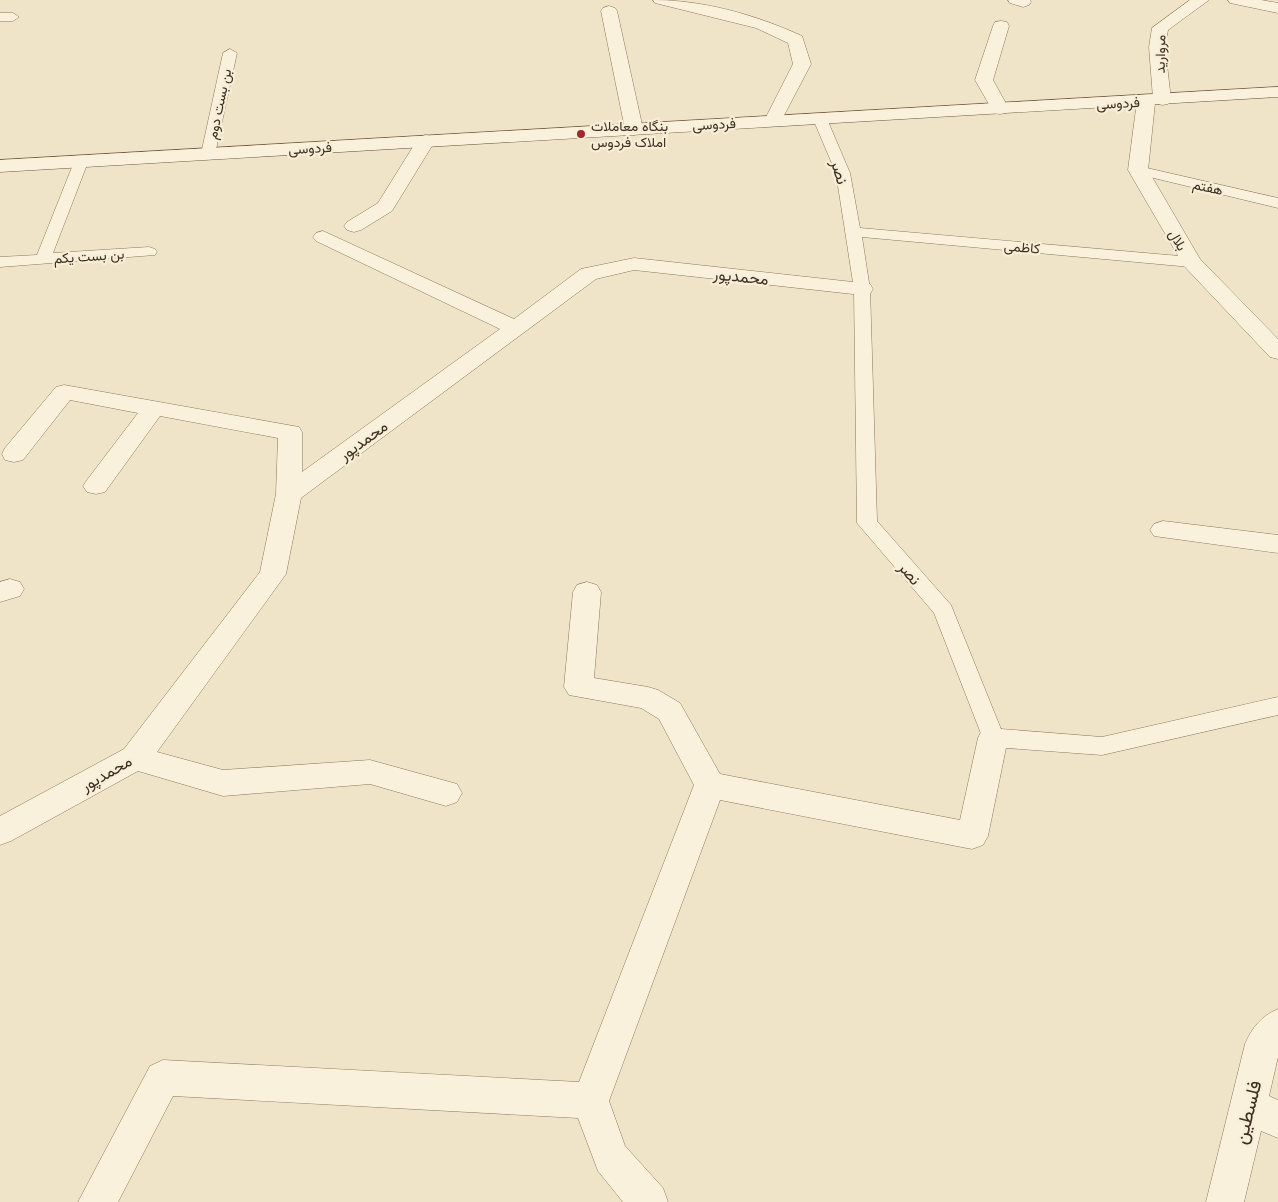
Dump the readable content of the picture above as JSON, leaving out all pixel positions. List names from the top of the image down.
{
  "streets": {
    "street": [
      "مروارید",
      "فردوسی",
      "بلال",
      "محمدپور",
      "فلسطین"
    ],
    "lane": [
      "بن بست دوم",
      "نصر",
      "هفتم",
      "کاظمی",
      "بن بست یکم"
    ]
  },
  "crossings": [
    ["مروارید", "فردوسی"],
    ["فردوسی", "بن بست دوم"],
    ["فردوسی", "نصر"],
    ["فردوسی", "بن بست یکم"],
    ["نصر", "کاظمی"],
    ["نصر", "محمدپور"],
    ["هفتم", "بلال"],
    ["بلال", "کاظمی"]
  ],
  "places": ["بنگاه معاملات املاک فردوس"]
}
